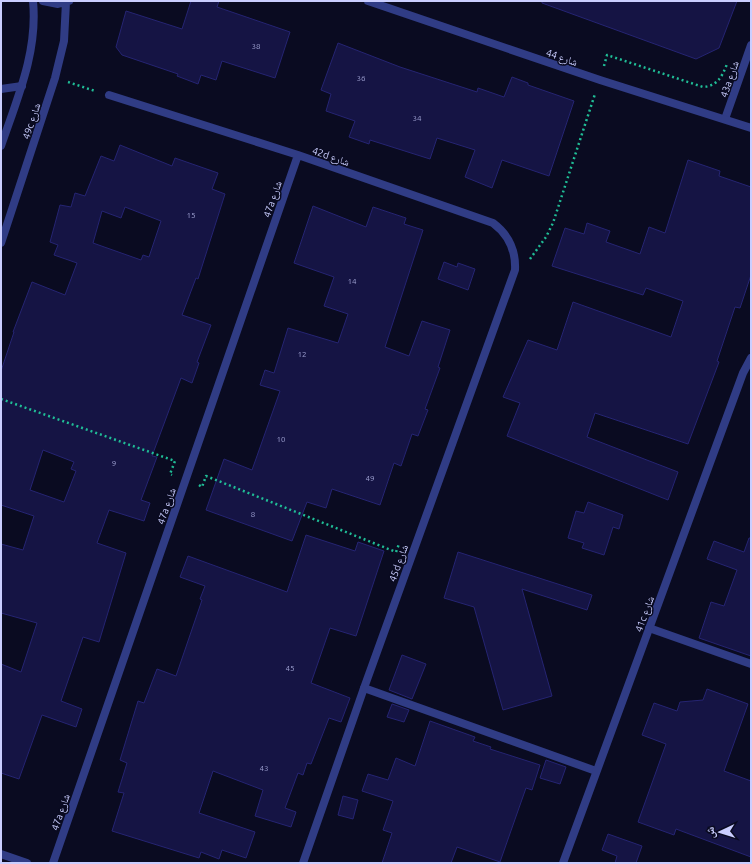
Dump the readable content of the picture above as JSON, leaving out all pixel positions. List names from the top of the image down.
{
  "streets": {
    "street": [
      "شارع 44",
      "43a شارع",
      "49c شارع",
      "42d شارع",
      "47a شارع",
      "45d شارع",
      "41c شارع"
    ]
  },
  "crossings": [
    ["شارع 44", "43a شارع"],
    ["42d شارع", "47a شارع"],
    ["42d شارع", "45d شارع"]
  ],
  "house_numbers": [
    "38",
    "36",
    "34",
    "15",
    "14",
    "12",
    "10",
    "9",
    "49",
    "8",
    "45",
    "43"
  ],
  "north": "left"
}
